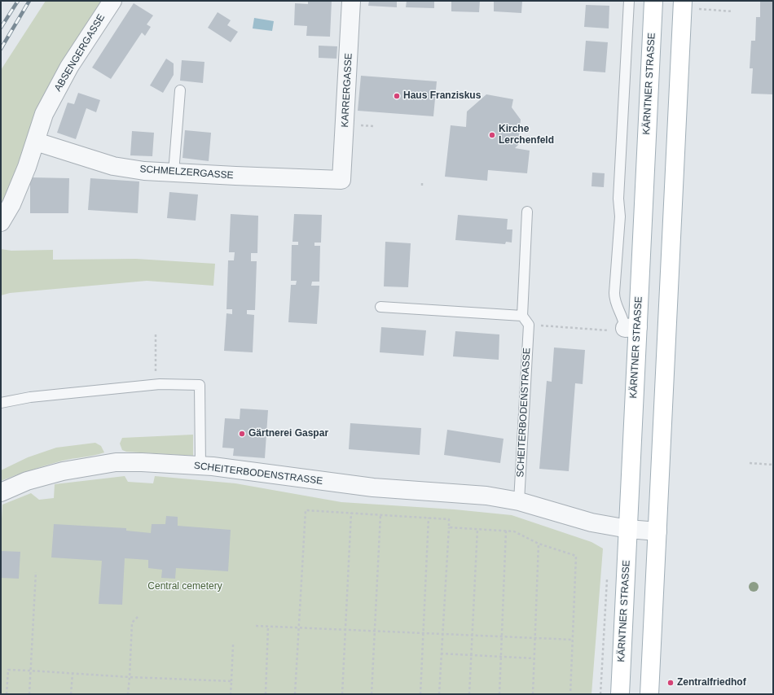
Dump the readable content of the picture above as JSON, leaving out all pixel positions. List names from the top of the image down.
{
  "streets": {
    "main road": ["KÄRNTNER STRASSE"],
    "street": [
      "ABSENGERGASSE",
      "KARRERGASSE",
      "SCHMELZERGASSE",
      "SCHEITERBODENSTRASSE"
    ]
  },
  "crossings": [
    ["ABSENGERGASSE", "SCHMELZERGASSE"],
    ["KÄRNTNER STRASSE", "SCHEITERBODENSTRASSE"],
    ["KARRERGASSE", "SCHMELZERGASSE"]
  ],
  "parks": ["Central cemetery"],
  "places": [
    "Haus Franziskus",
    "Kirche Lerchenfeld",
    "Gärtnerei Gaspar",
    "Zentralfriedhof"
  ]
}
